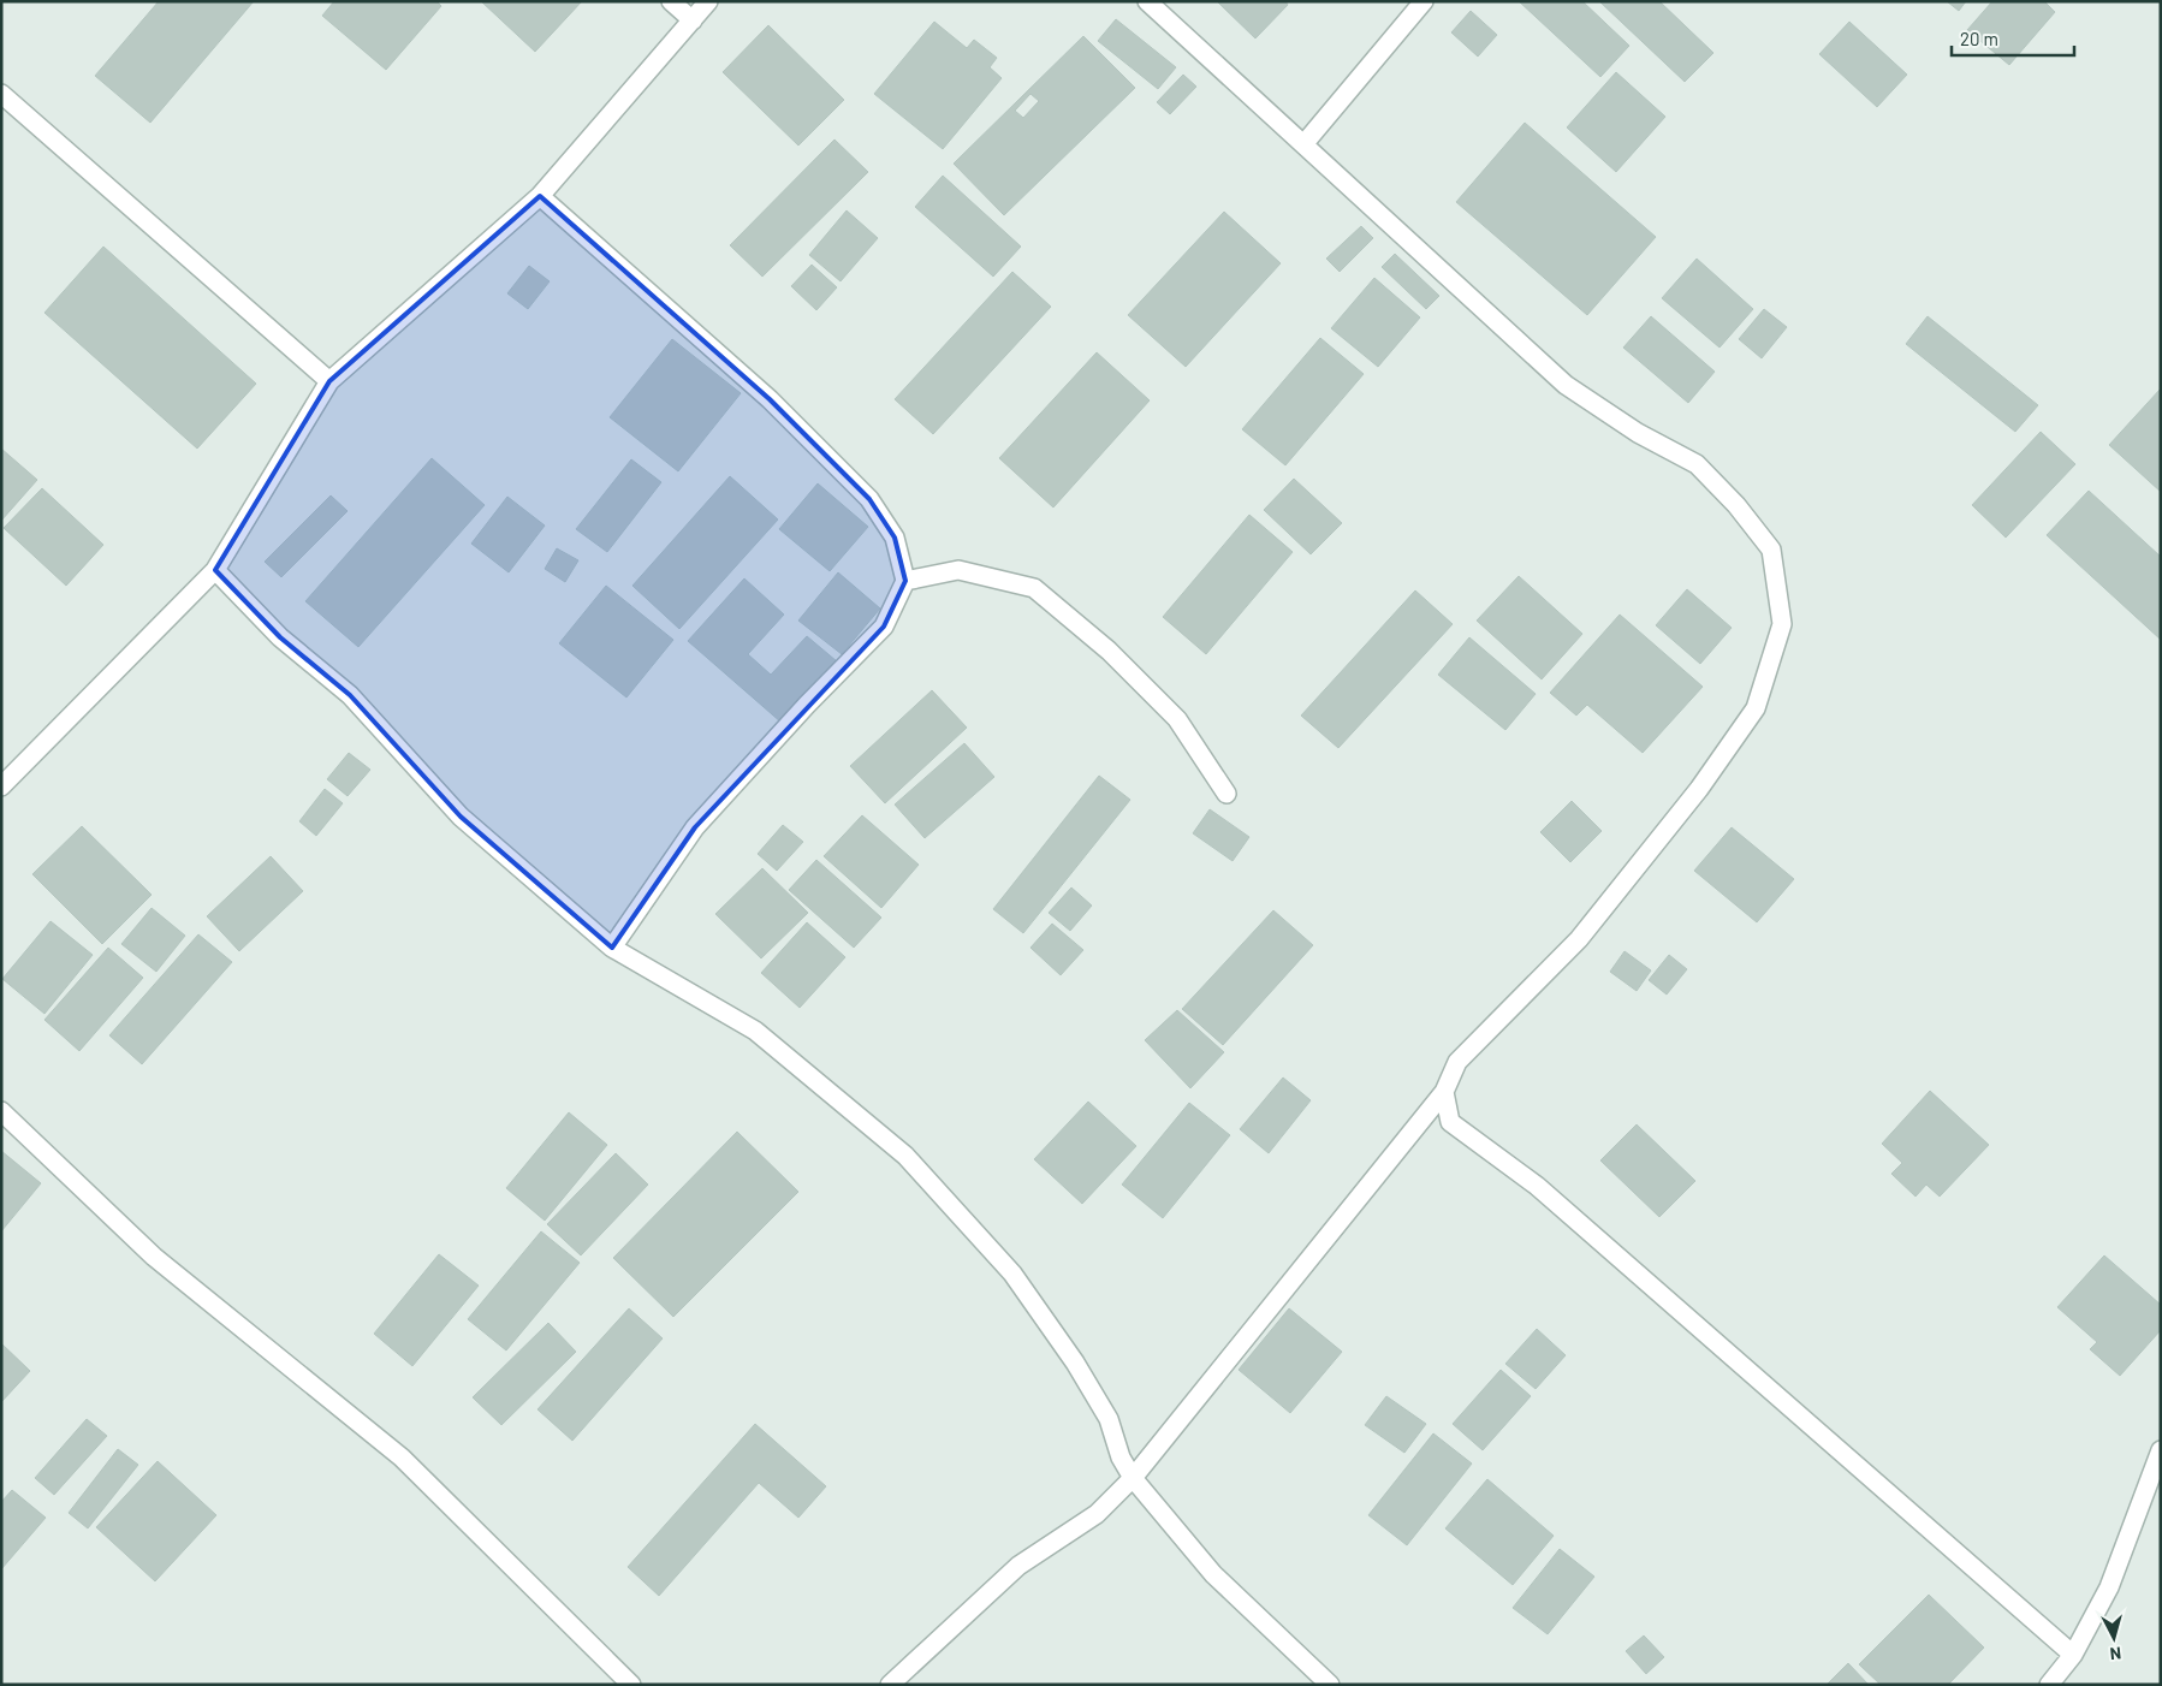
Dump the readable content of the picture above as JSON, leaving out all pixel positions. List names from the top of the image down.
{
  "scale_bar": "20 m",
  "north": "bottom"
}
